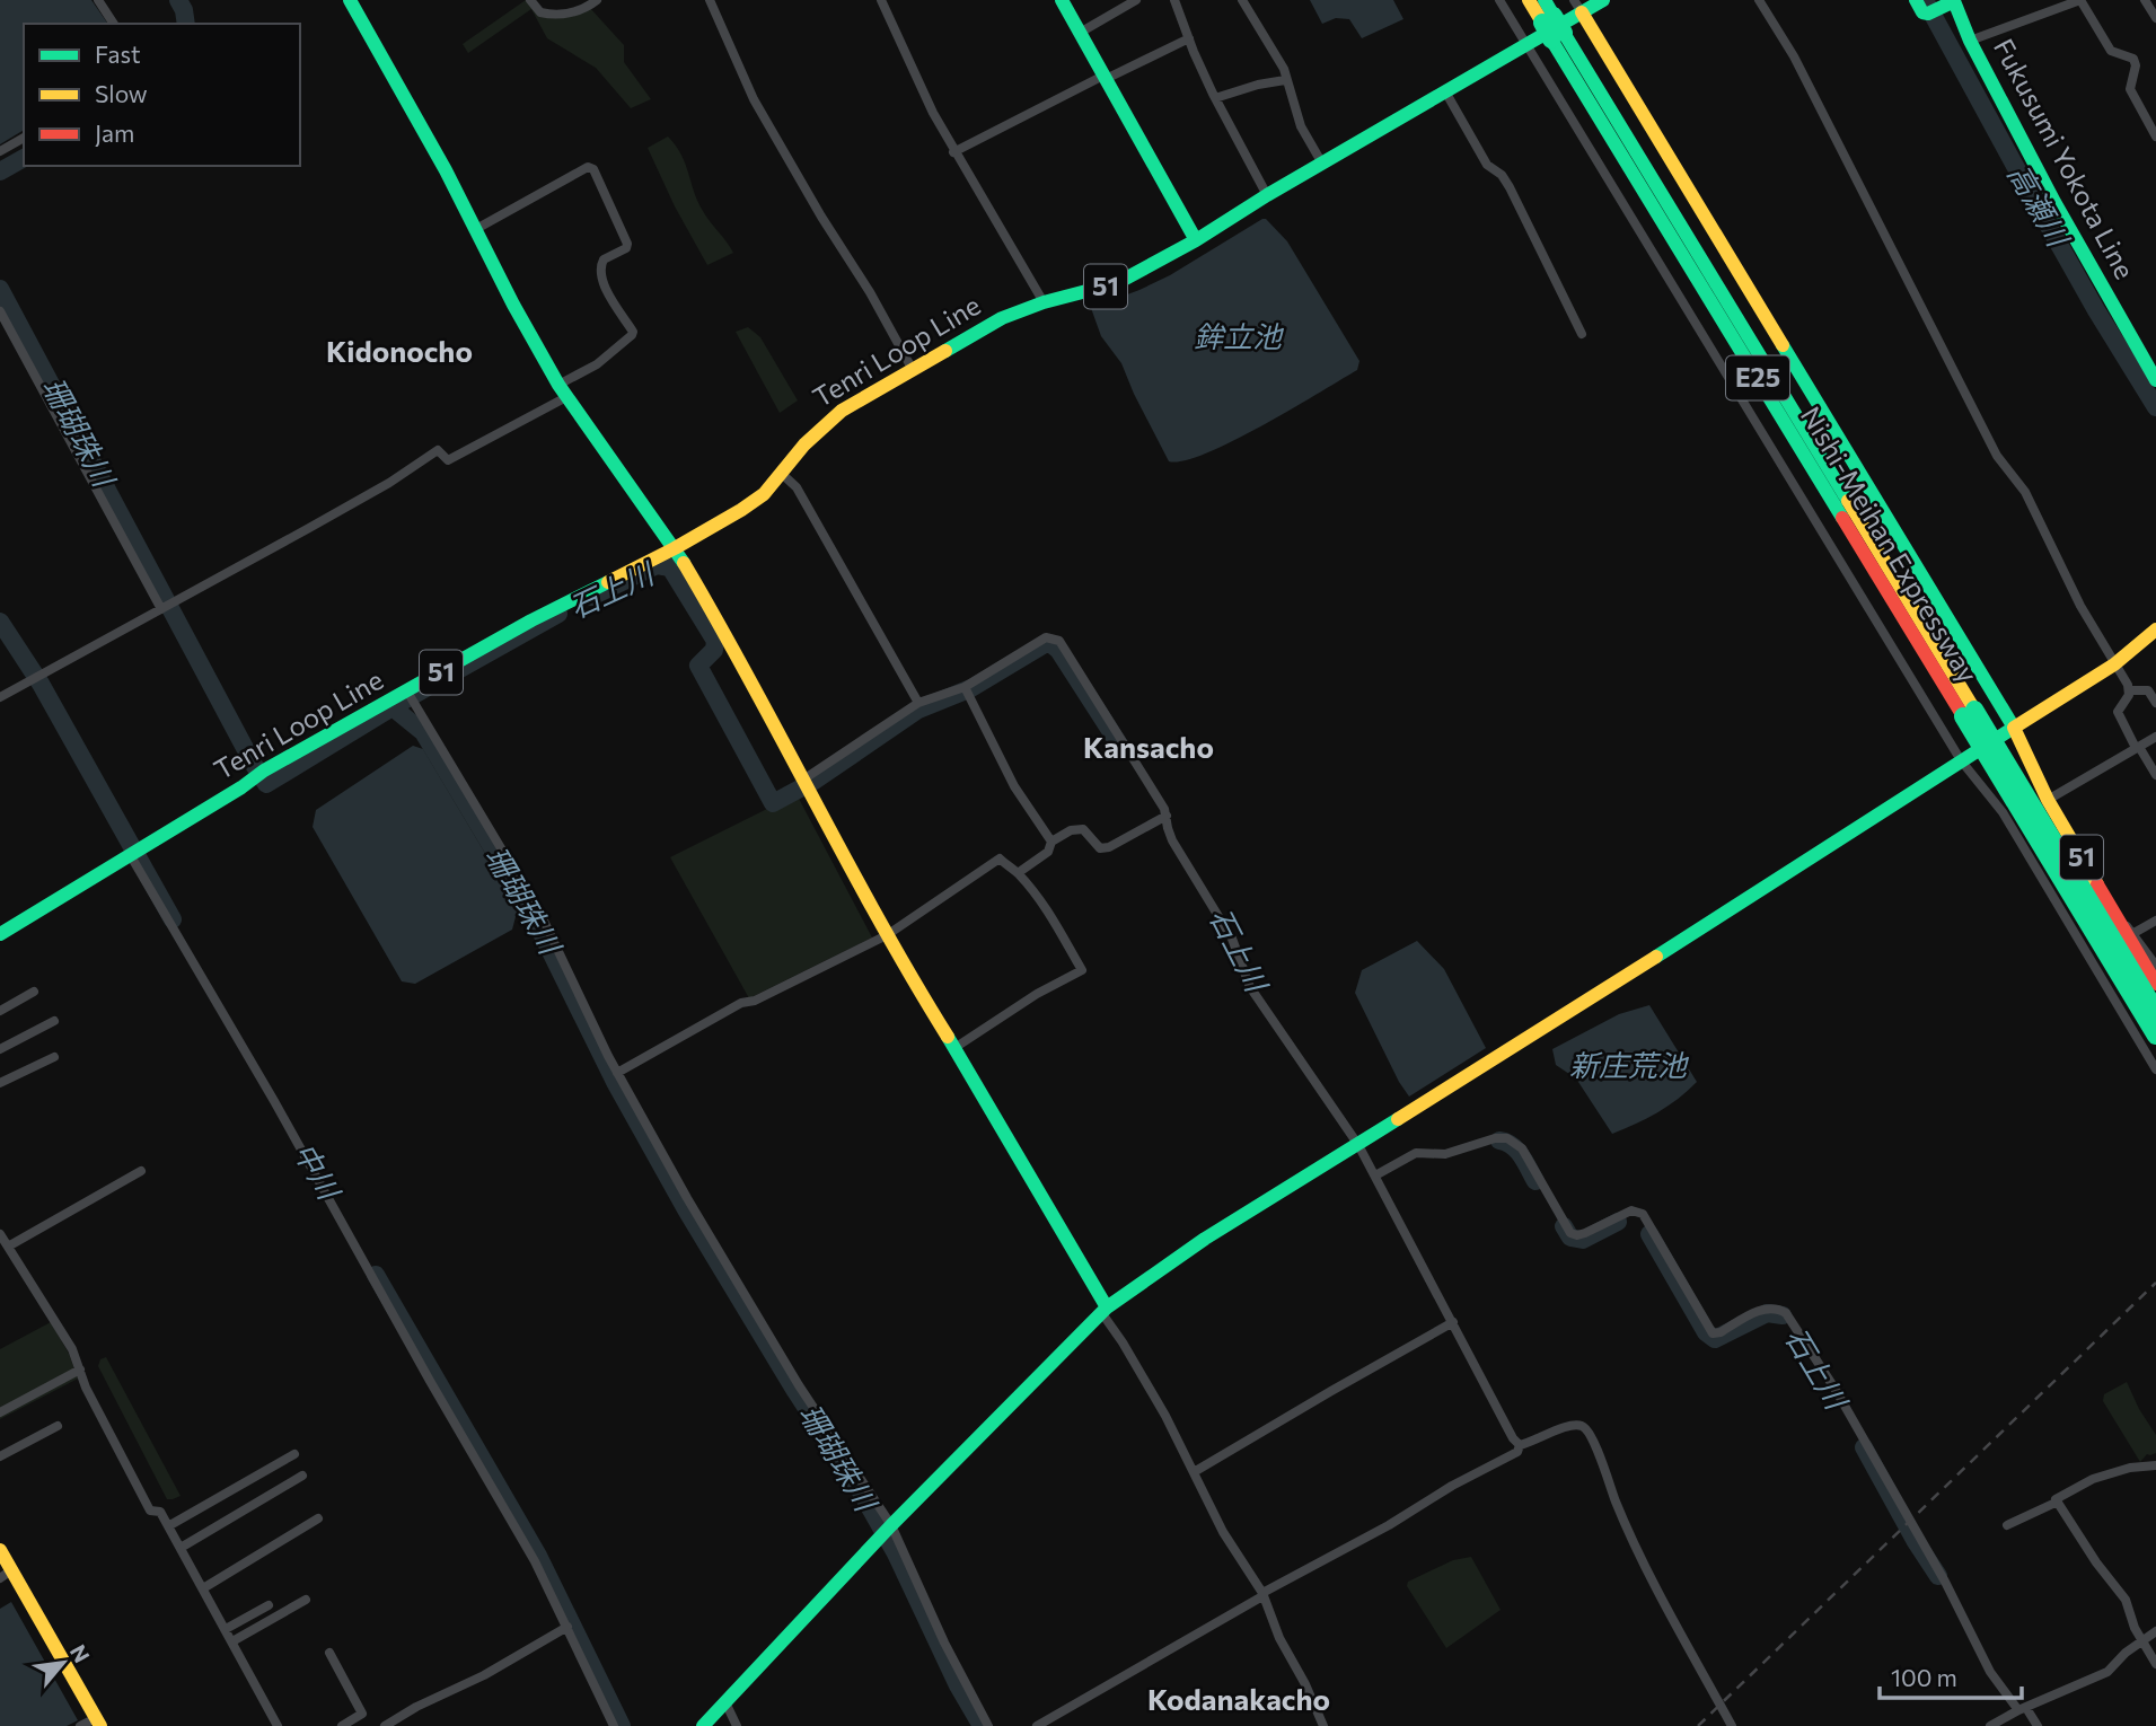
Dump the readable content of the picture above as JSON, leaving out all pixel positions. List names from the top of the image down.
{
  "streets": {
    "main road": [
      "Fukusumi Yokota Line",
      "51",
      "Tenri Loop Line",
      "E25",
      "Nishi-Meihan Expressway"
    ]
  },
  "districts": ["Kidonocho", "Kansacho", "Kodanakacho"],
  "water": [
    "高瀬川",
    "鉾立池",
    "珊瑚珠川",
    "石上川",
    "新庄荒池",
    "中川"
  ],
  "legend": ["Fast", "Slow", "Jam"],
  "scale_bar": "100 m",
  "north": "top right"
}
